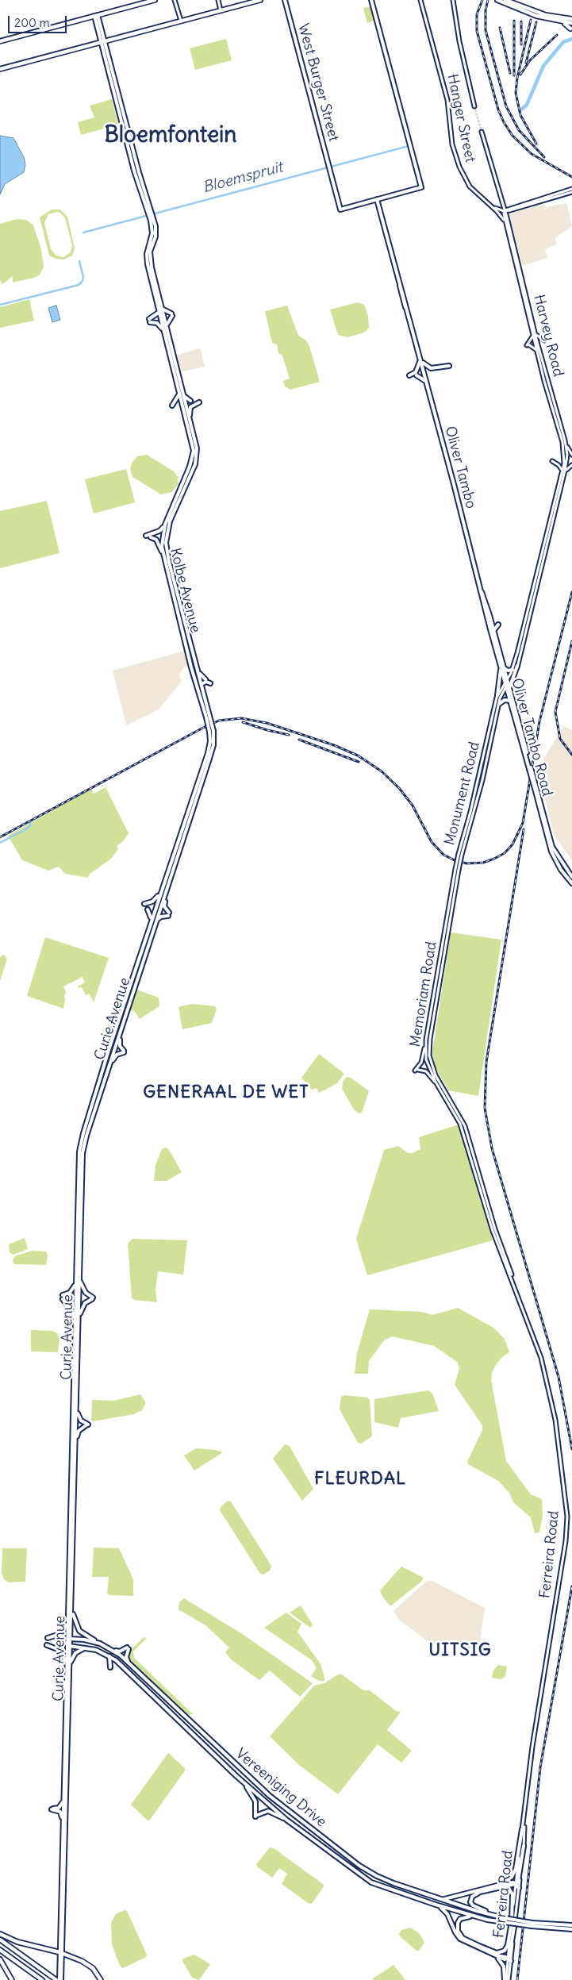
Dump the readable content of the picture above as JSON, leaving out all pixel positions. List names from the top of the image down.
{
  "streets": {
    "main road": [
      "West Burger Street",
      "Hanger Street",
      "Harvey Road",
      "Oliver Tambo",
      "Kolbe Avenue",
      "Oliver Tambo Road",
      "Monument Road",
      "Memoriam Road",
      "Curie Avenue",
      "Ferreira Road",
      "Vereeniging Drive"
    ]
  },
  "crossings": [
    ["West Burger Street", "Oliver Tambo"],
    ["Hanger Street", "Harvey Road"],
    ["Harvey Road", "Oliver Tambo Road"],
    ["Harvey Road", "Monument Road"],
    ["Oliver Tambo", "Oliver Tambo Road"],
    ["Kolbe Avenue", "Curie Avenue"],
    ["Oliver Tambo Road", "Monument Road"],
    ["Monument Road", "Memoriam Road"],
    ["Memoriam Road", "Ferreira Road"],
    ["Curie Avenue", "Vereeniging Drive"]
  ],
  "districts": [
    "Bloemfontein",
    "GENERAAL DE WET",
    "FLEURDAL",
    "UITSIG"
  ],
  "water": ["Bloemspruit"],
  "scale_bar": "200 m"
}
